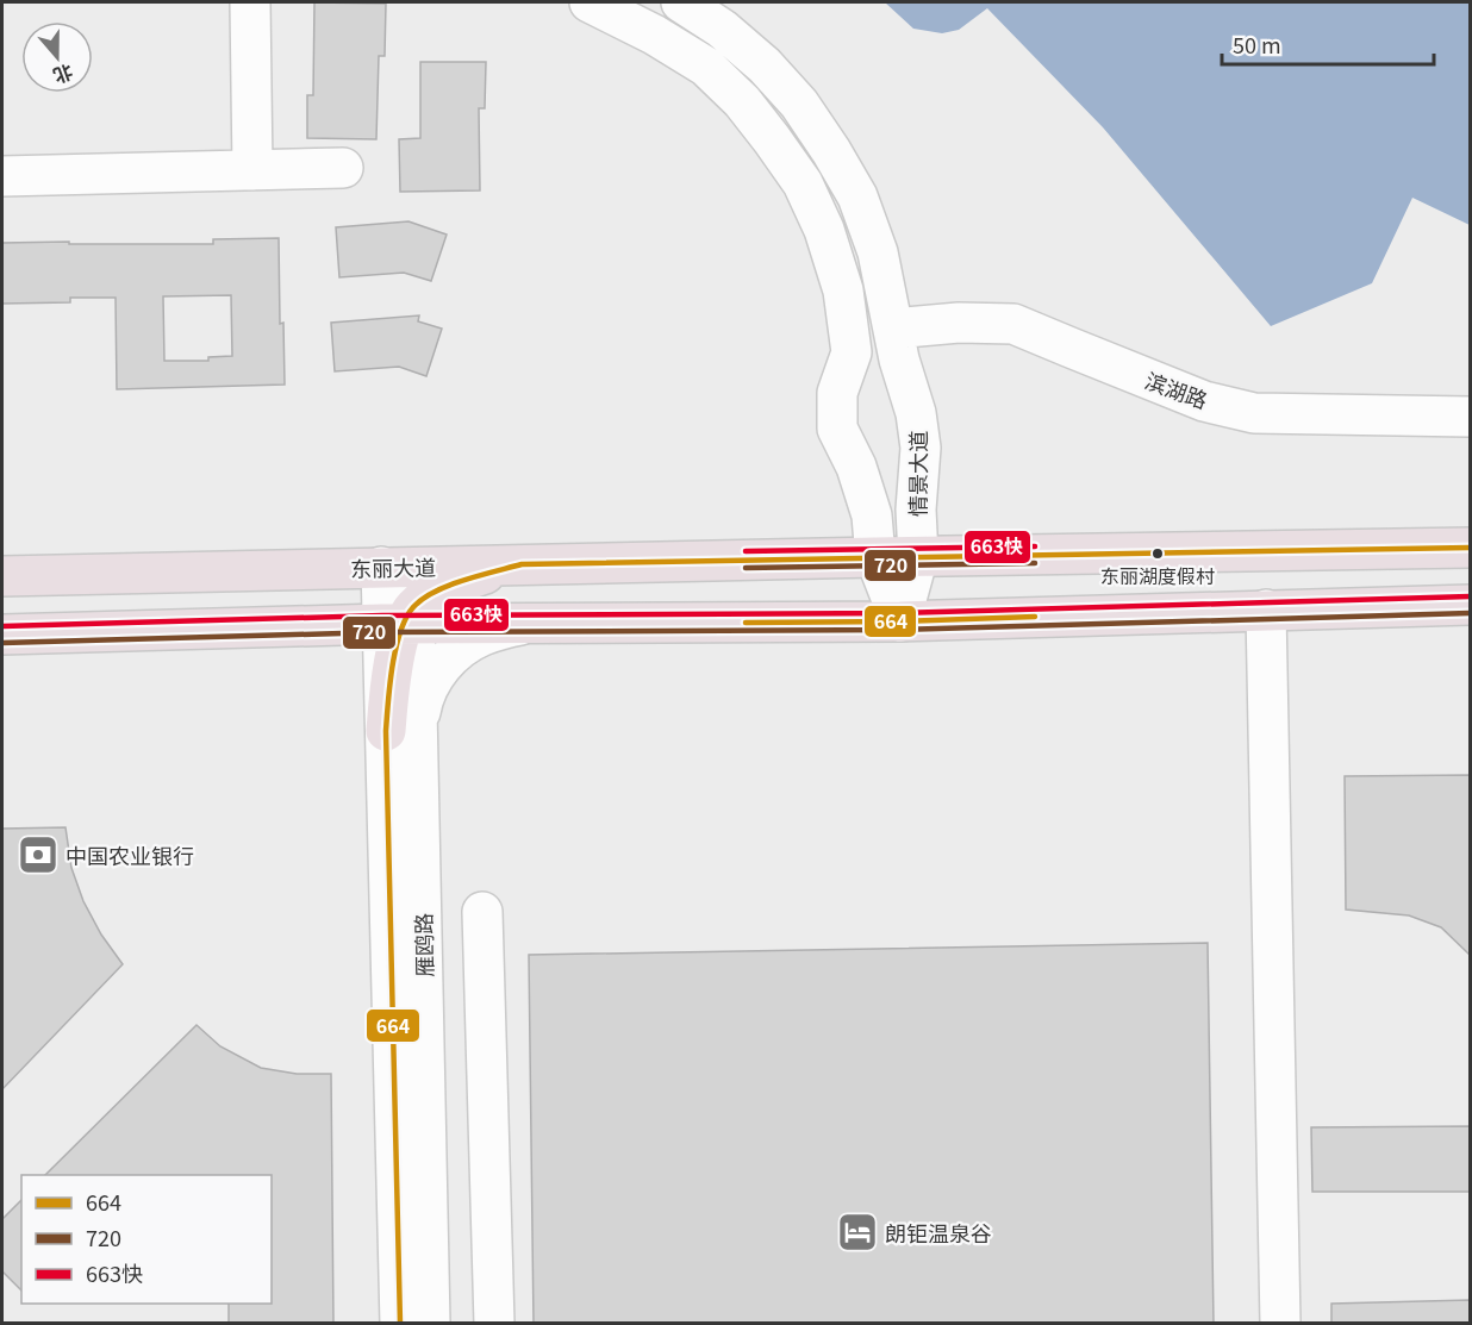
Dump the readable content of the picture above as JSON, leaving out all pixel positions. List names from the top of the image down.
{
  "streets": {
    "highway": ["东丽大道"],
    "street": ["滨湖路", "情景大道", "雁鸥路"]
  },
  "crossings": [
    ["滨湖路", "情景大道"],
    ["情景大道", "东丽大道"],
    ["东丽大道", "雁鸥路"]
  ],
  "places": {
    "other": ["东丽湖度假村"],
    "bank": ["中国农业银行"],
    "hotel": ["朗钜温泉谷"]
  },
  "lines": ["transit line 663快", "transit line 664", "transit line 720"],
  "legend": ["664", "720", "663快"],
  "scale_bar": "50 m",
  "north": "bottom"
}
